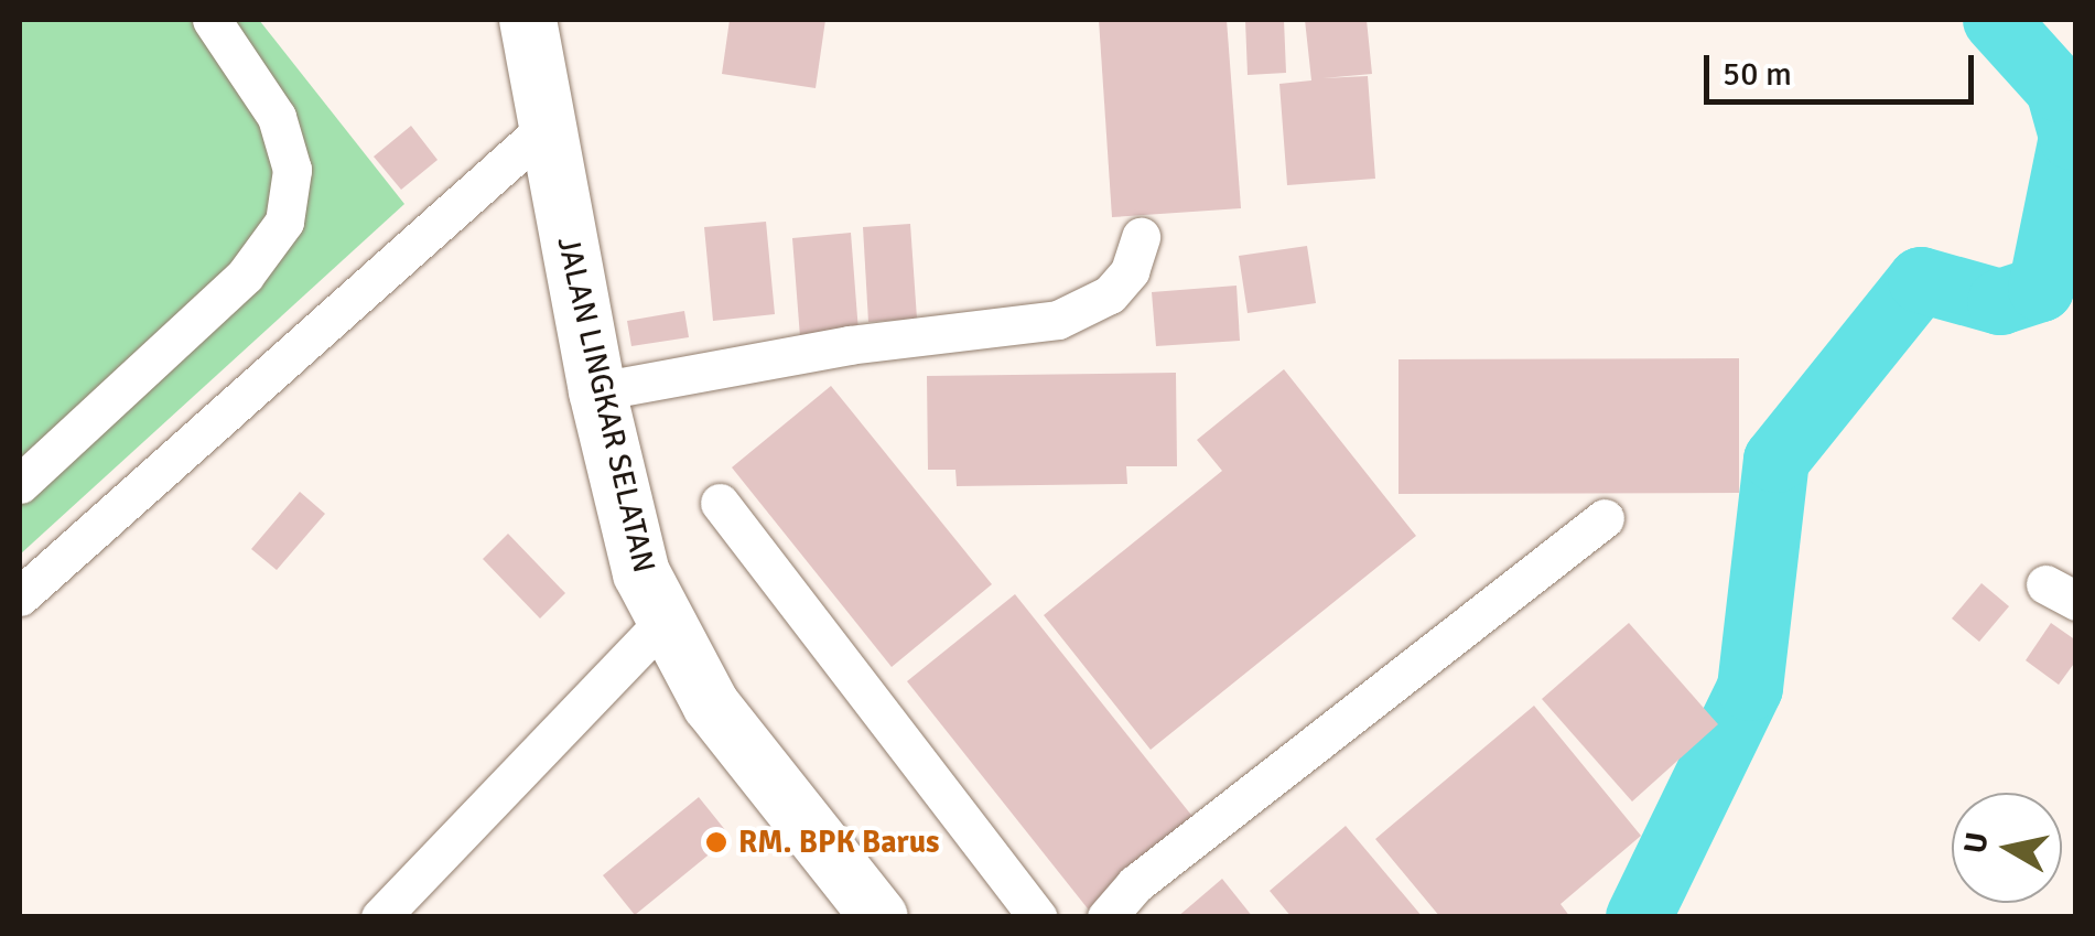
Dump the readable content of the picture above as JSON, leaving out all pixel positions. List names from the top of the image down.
{
  "streets": {
    "highway": ["JALAN LINGKAR SELATAN"]
  },
  "places": ["RM. BPK Barus"],
  "scale_bar": "50 m",
  "north": "left"
}
